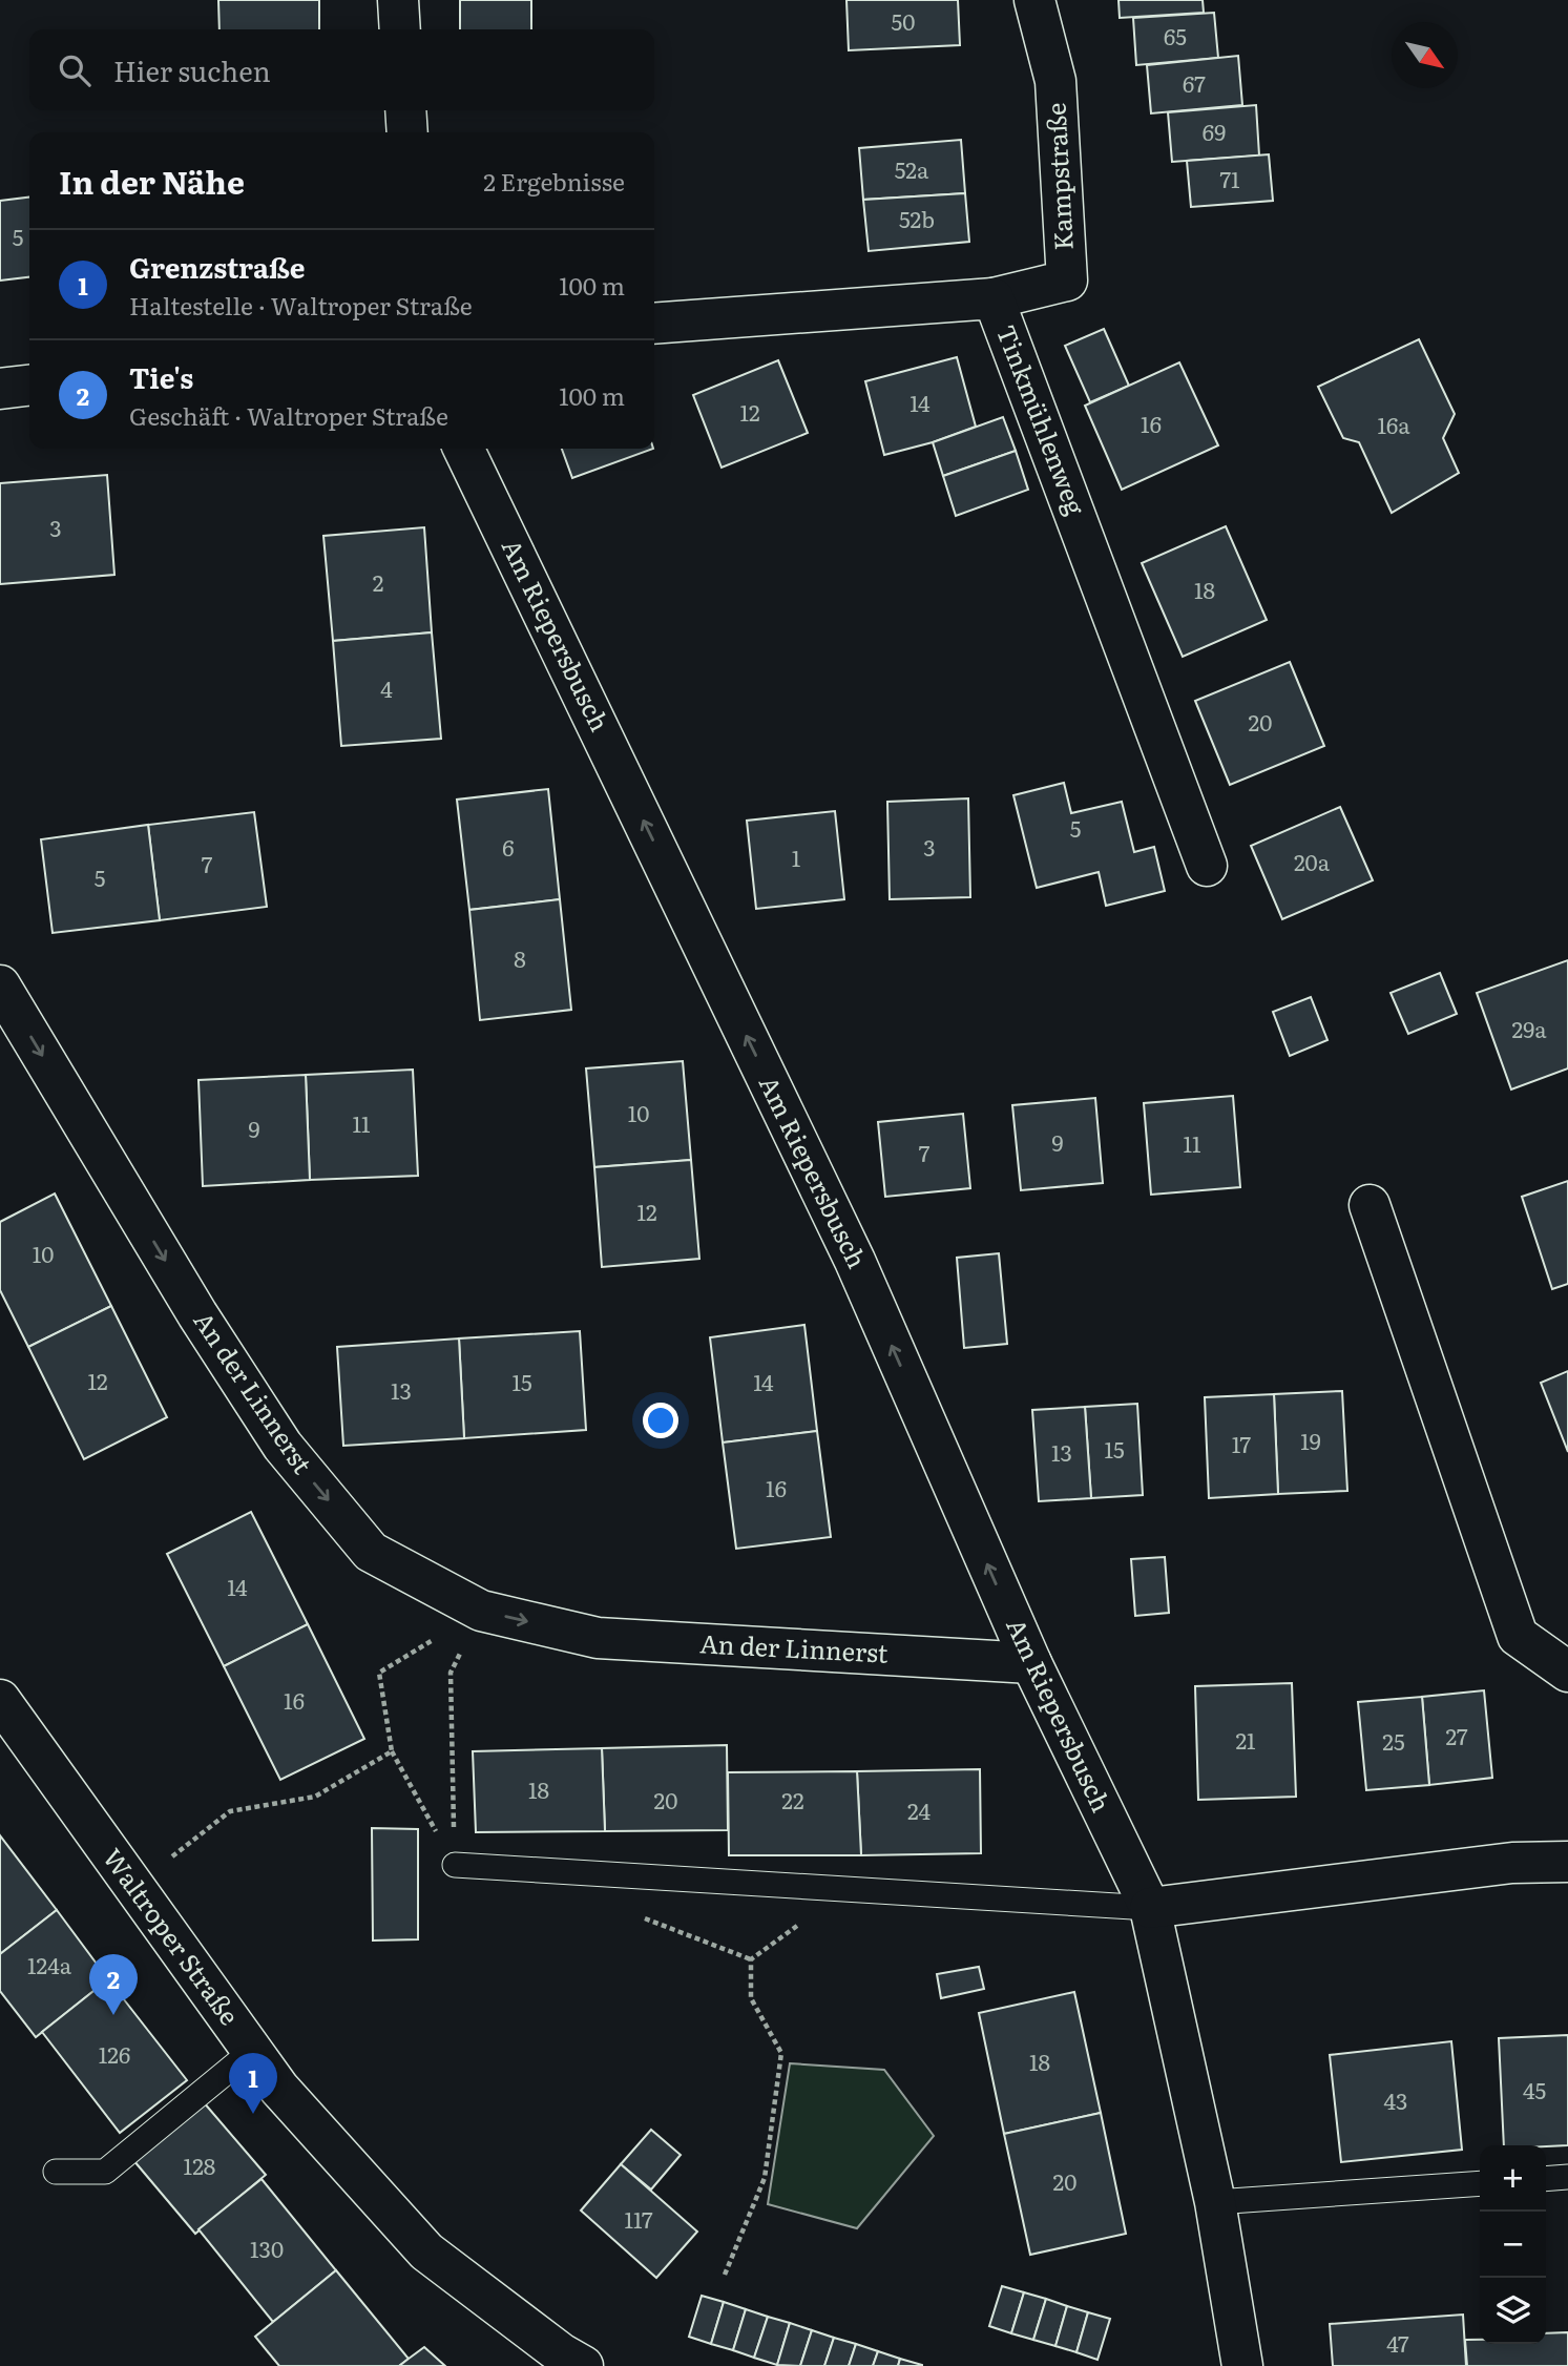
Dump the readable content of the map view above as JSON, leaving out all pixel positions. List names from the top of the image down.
{
  "streets": {
    "street": [
      "Kampstraße",
      "Tinkmühlenweg",
      "Am Riepersbusch",
      "An der Linnerst",
      "Waltroper Straße"
    ]
  },
  "crossings": [
    ["Kampstraße", "Tinkmühlenweg"],
    ["Am Riepersbusch", "An der Linnerst"]
  ],
  "one_way": ["Am Riepersbusch", "An der Linnerst"],
  "house_numbers": [
    "50",
    "65",
    "67",
    "69",
    "52a",
    "71",
    "52b",
    "5",
    "14",
    "12",
    "16",
    "16a",
    "3",
    "2",
    "18",
    "4",
    "20",
    "5",
    "6",
    "3",
    "1",
    "20a",
    "7",
    "5",
    "8",
    "29a",
    "10",
    "11",
    "9",
    "9",
    "11",
    "7",
    "12",
    "10",
    "12",
    "15",
    "14",
    "13",
    "19",
    "17",
    "15",
    "13",
    "16",
    "14",
    "16",
    "27",
    "21",
    "25",
    "18",
    "20",
    "22",
    "24",
    "124a",
    "126",
    "18",
    "45",
    "43",
    "128",
    "20",
    "117",
    "130",
    "47"
  ],
  "north": "bottom right",
  "page": {
    "search": "Hier suchen",
    "heading": ["In der Nähe", "2 Ergebnisse"],
    "list": [
      {
        "mark": "1",
        "name": "Grenzstraße",
        "note": "Haltestelle · Waltroper Straße",
        "value": "100 m"
      },
      {
        "mark": "2",
        "name": "Tie's",
        "note": "Geschäft · Waltroper Straße",
        "value": "100 m"
      }
    ],
    "pins": ["2", "1"],
    "map_buttons": ["+", "−"]
  }
}
